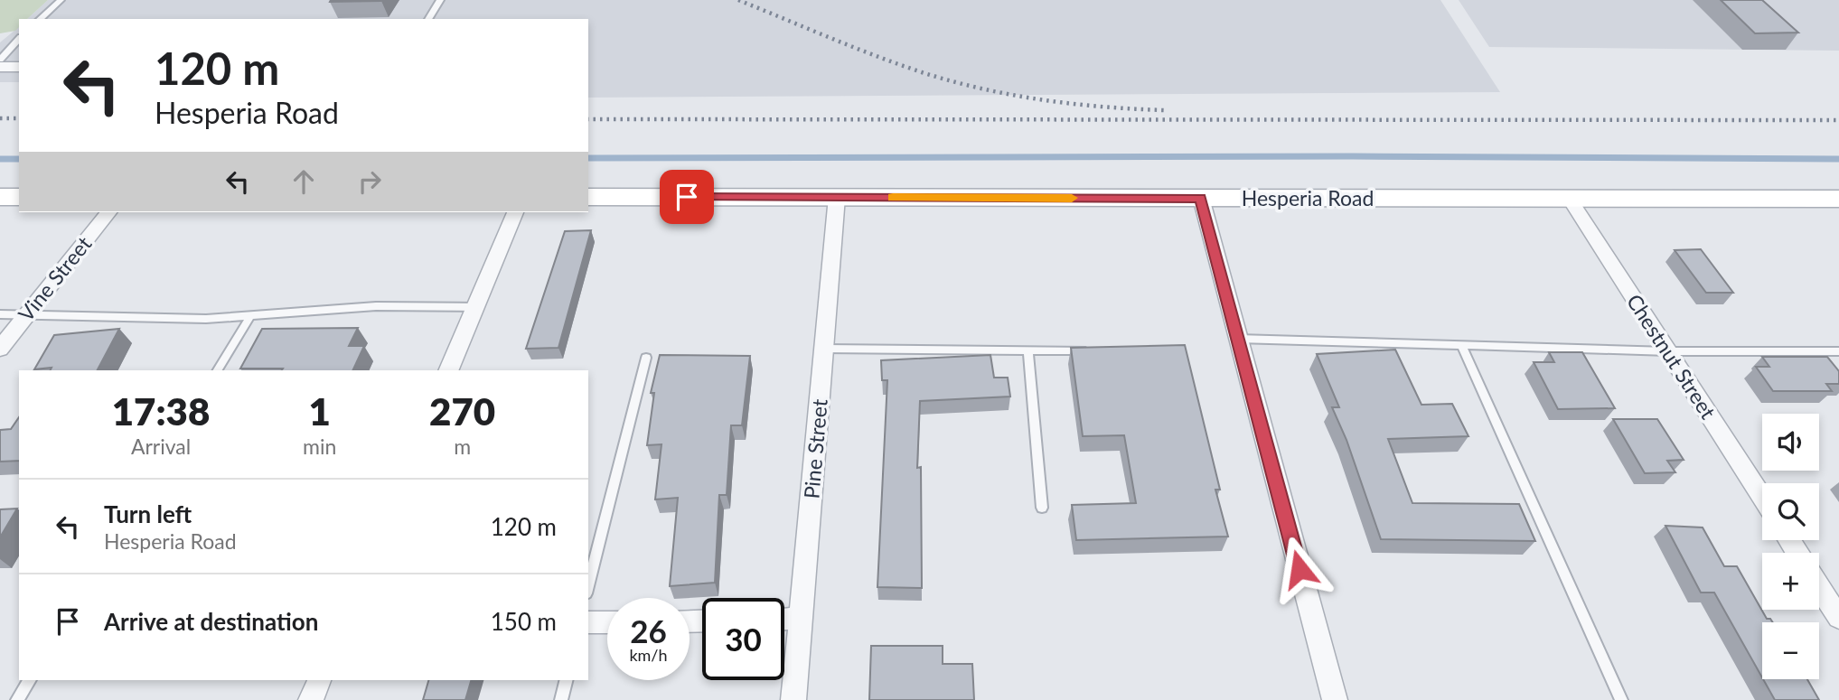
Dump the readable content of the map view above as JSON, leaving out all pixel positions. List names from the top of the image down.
{
  "streets": {
    "main road": ["Hesperia Road"],
    "street": ["Vine Street", "Chestnut Street", "Pine Street"]
  },
  "crossings": [
    ["Hesperia Road", "Chestnut Street"],
    ["Hesperia Road", "Pine Street"]
  ],
  "page": {
    "turn": ["120 m", "Hesperia Road"],
    "eta": [
      "17:38",
      "Arrival",
      "1",
      "min",
      "270",
      "m"
    ],
    "map_buttons": ["+", "−"],
    "list": [
      {
        "name": "Turn left",
        "note": "Hesperia Road",
        "value": "120 m"
      },
      {
        "name": "Arrive at destination",
        "value": "150 m"
      }
    ],
    "speed": "26 km/h",
    "limit": "30"
  }
}
